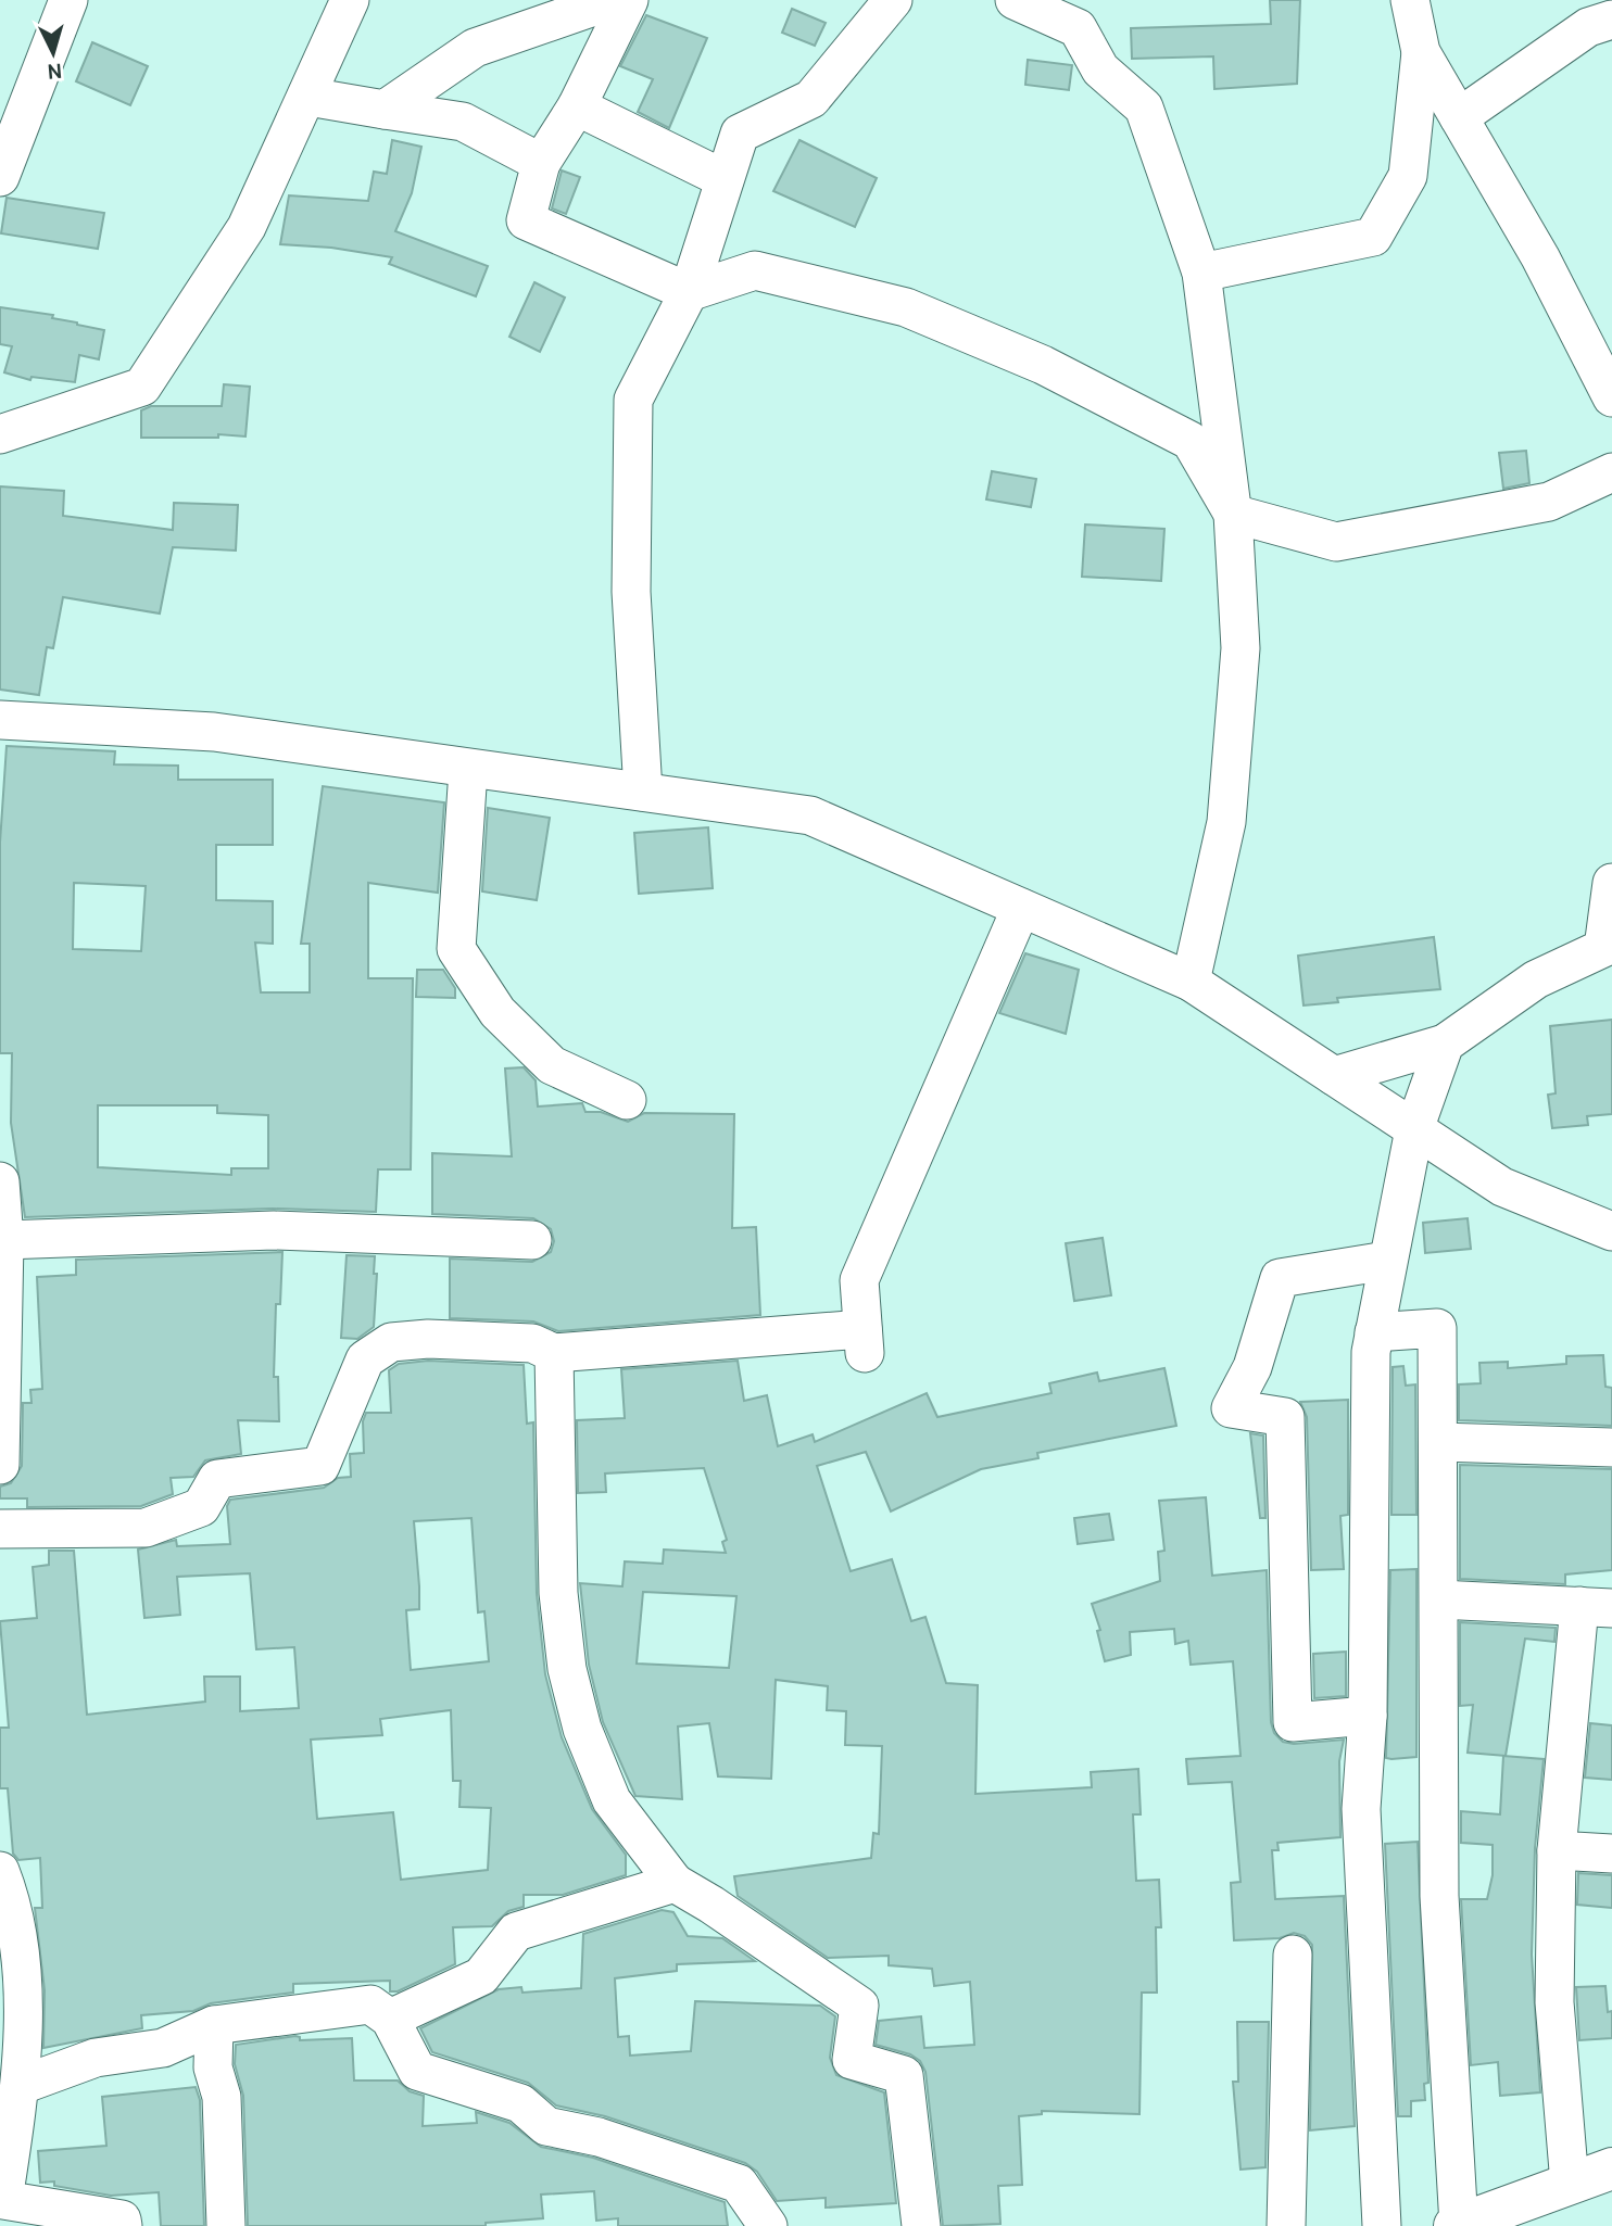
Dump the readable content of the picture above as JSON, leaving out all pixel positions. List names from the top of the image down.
{
  "north": "bottom"
}
